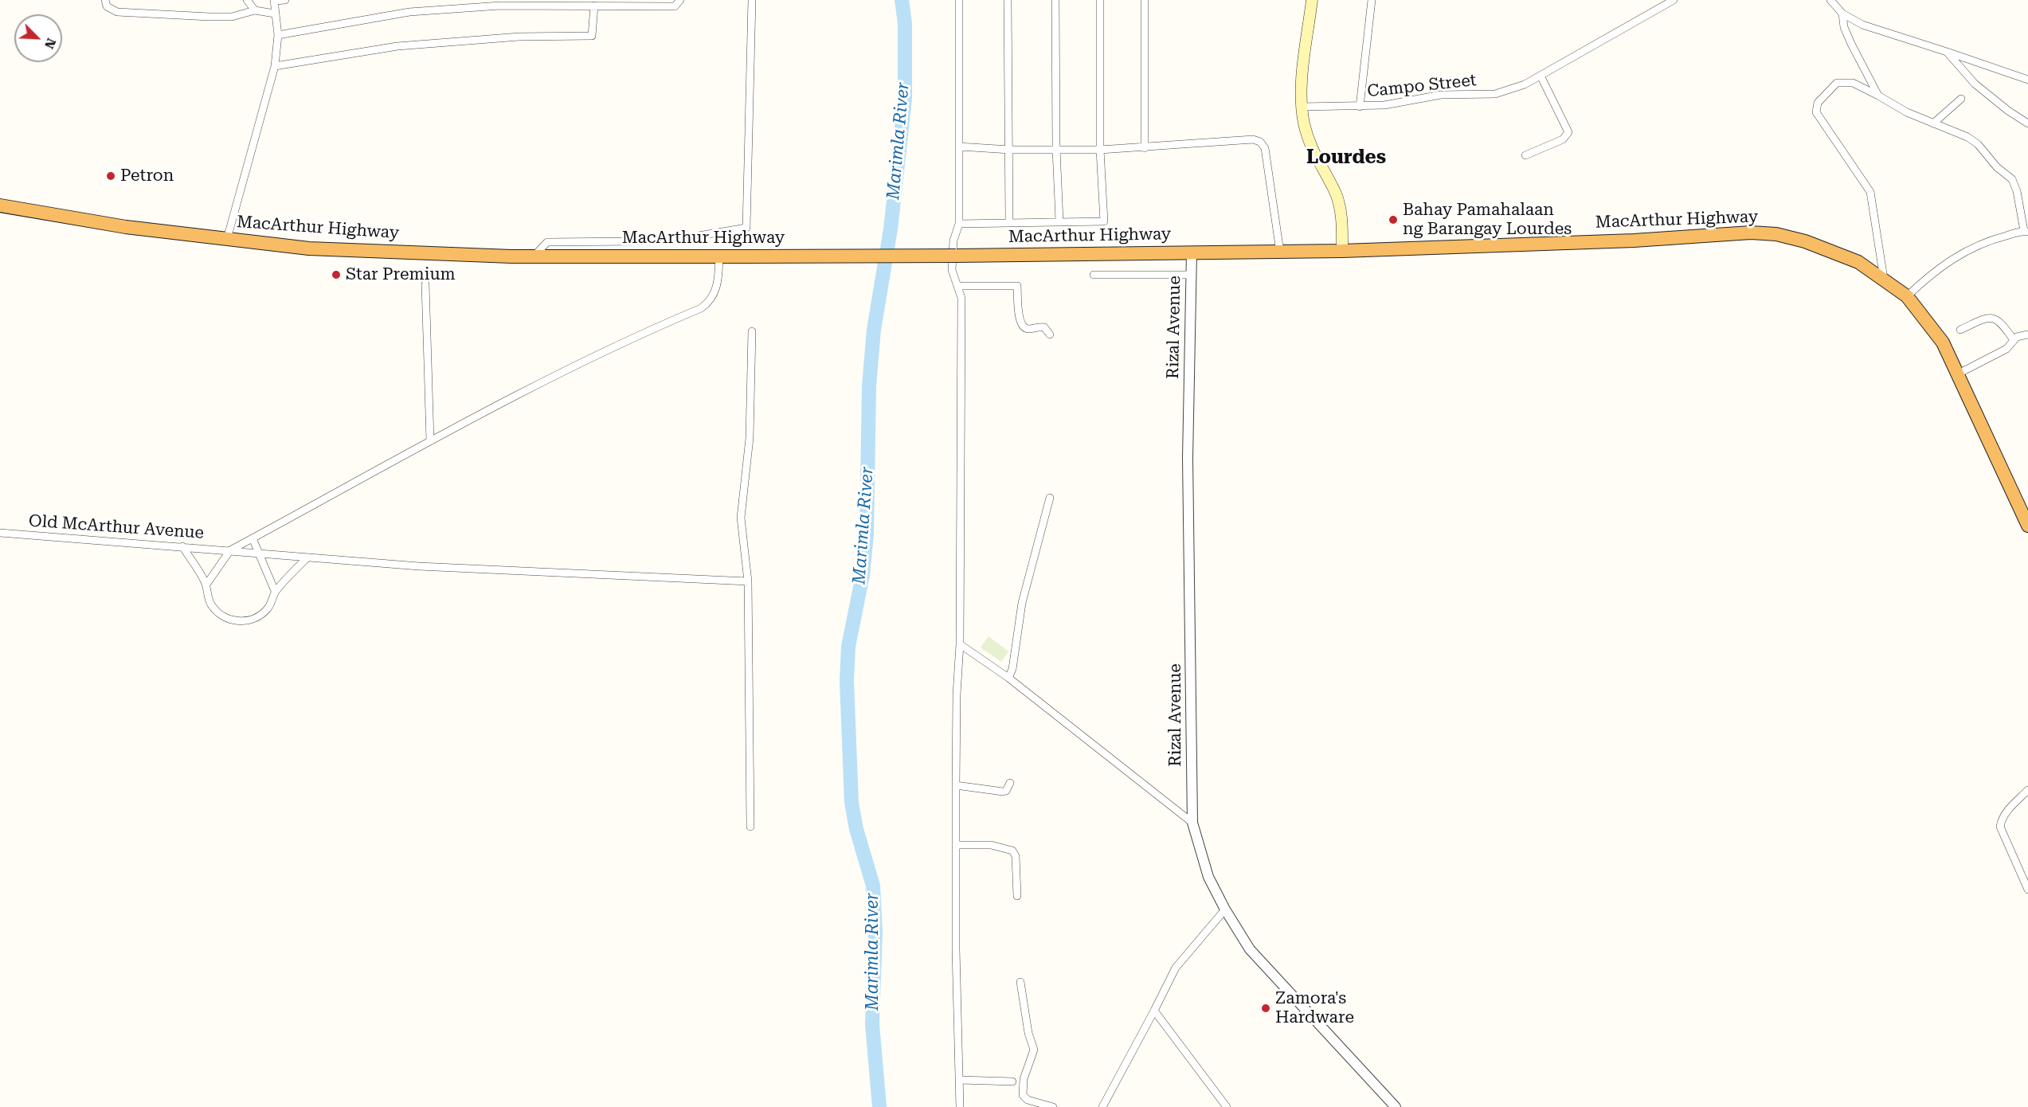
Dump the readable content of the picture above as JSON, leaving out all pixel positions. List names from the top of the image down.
{
  "streets": {
    "highway": ["MacArthur Highway"],
    "street": ["Campo Street", "Rizal Avenue", "Old McArthur Avenue"]
  },
  "crossings": [
    ["MacArthur Highway", "Rizal Avenue"]
  ],
  "districts": ["Lourdes"],
  "water": ["Marimla River"],
  "places": [
    "Petron",
    "Bahay Pamahalaan ng Barangay Lourdes",
    "Star Premium",
    "Zamora's Hardware"
  ],
  "north": "bottom right"
}
